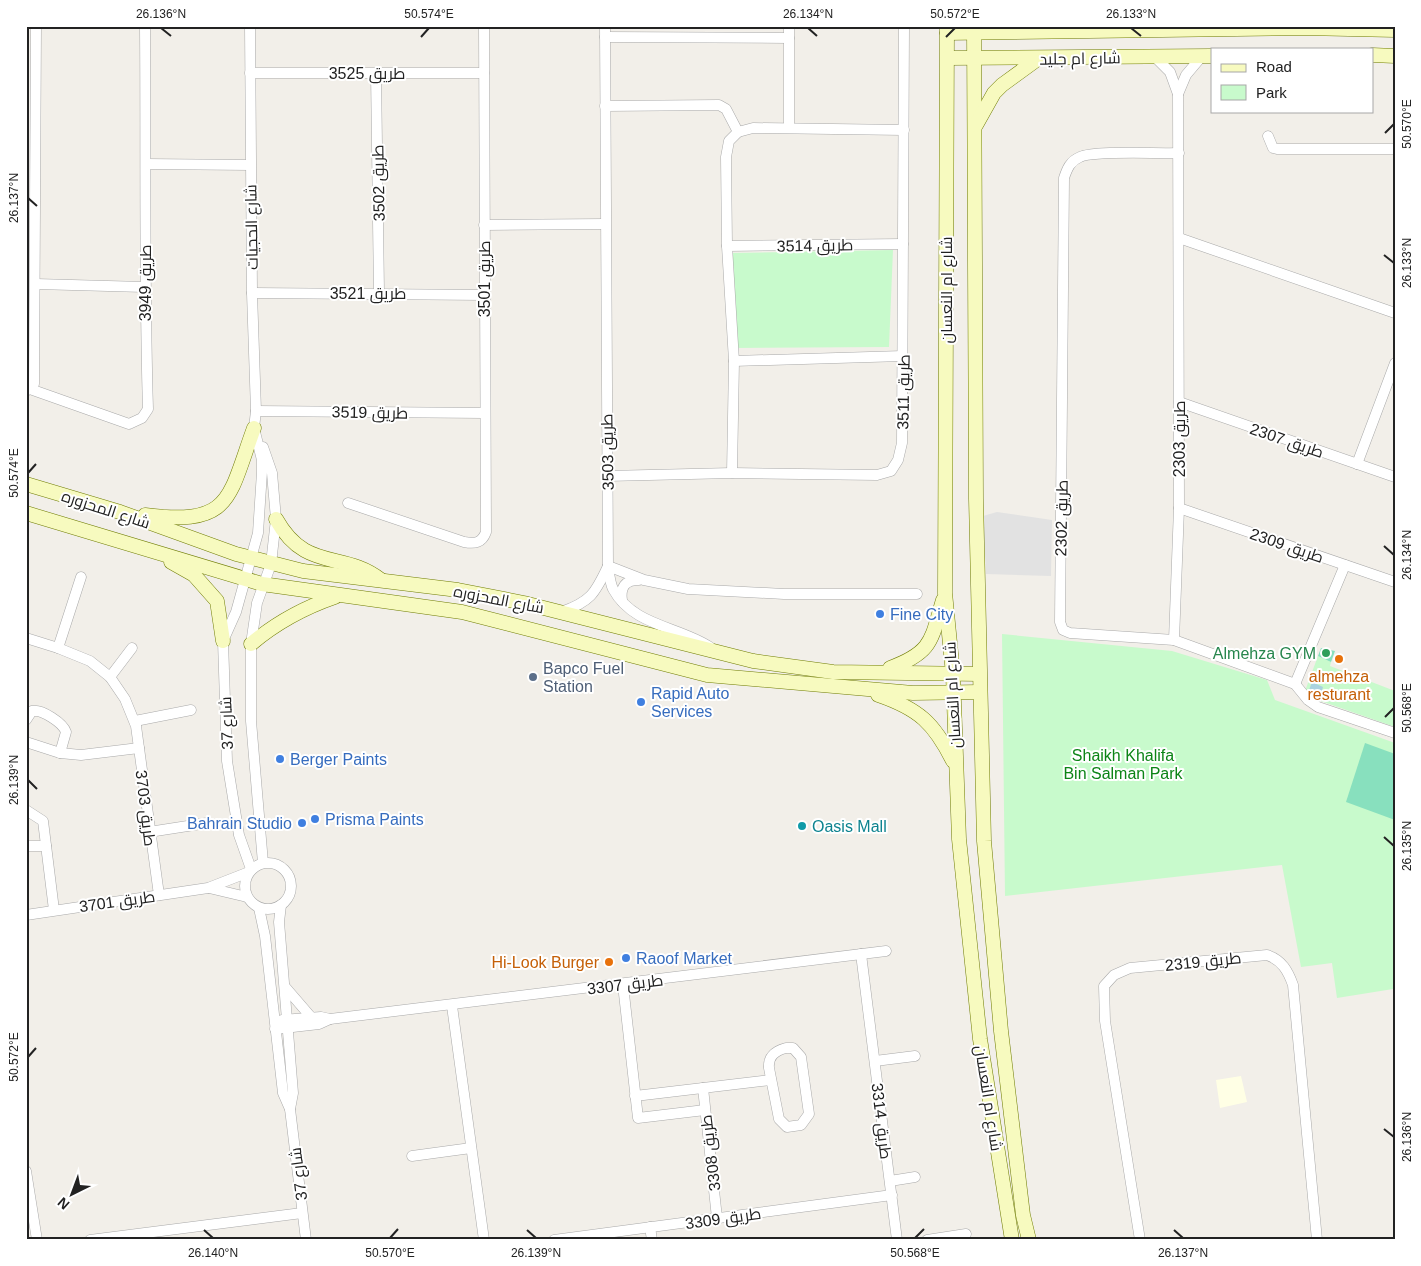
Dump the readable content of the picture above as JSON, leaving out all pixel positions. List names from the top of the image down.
{
  "streets": {
    "main road": ["شارع ام جليد", "شارع ام النعسان", "شارع المحزوره"],
    "street": [
      "طريق 3525",
      "طريق 3502",
      "شارع الحجيات",
      "طريق 3514",
      "طريق 3501",
      "طريق 3949",
      "طريق 3521",
      "طريق 3511",
      "طريق 3519",
      "طريق 2303",
      "طريق 2307",
      "طريق 3503",
      "طريق 2302",
      "طريق 2309",
      "شارع 37",
      "طريق 3703",
      "طريق 3701",
      "طريق 2319",
      "طريق 3307",
      "طريق 3314",
      "طريق 3308",
      "طريق 3309"
    ]
  },
  "crossings": [
    ["شارع ام جليد", "شارع ام النعسان"],
    ["شارع ام جليد", "طريق 2303"],
    ["طريق 3525", "طريق 3502"],
    ["طريق 3525", "شارع الحجيات"],
    ["طريق 3525", "طريق 3501"],
    ["طريق 3502", "طريق 3521"],
    ["شارع الحجيات", "طريق 3521"],
    ["شارع الحجيات", "طريق 3519"],
    ["شارع الحجيات", "شارع المحزوره"],
    ["شارع الحجيات", "شارع 37"],
    ["طريق 3514", "طريق 3511"],
    ["طريق 3501", "طريق 3521"],
    ["طريق 3501", "طريق 3519"],
    ["شارع ام النعسان", "شارع المحزوره"],
    ["طريق 3511", "طريق 3503"],
    ["طريق 2303", "طريق 2307"],
    ["طريق 2303", "طريق 2302"],
    ["طريق 2303", "طريق 2309"],
    ["شارع المحزوره", "شارع 37"],
    ["شارع 37", "طريق 3701"],
    ["شارع 37", "طريق 3307"],
    ["طريق 3703", "طريق 3701"],
    ["طريق 3307", "طريق 3314"],
    ["طريق 3314", "طريق 3309"],
    ["طريق 3308", "طريق 3309"]
  ],
  "parks": ["Shaikh Khalifa Bin Salman Park"],
  "places": [
    "Fine City",
    "Almehza GYM",
    "almehza resturant",
    "Bapco Fuel Station",
    "Rapid Auto Services",
    "Berger Paints",
    "Prisma Paints",
    "Bahrain Studio",
    "Oasis Mall",
    "Raoof Market",
    "Hi-Look Burger"
  ],
  "legend": ["Road", "Park"],
  "north": "bottom left",
  "coordinates": [
    "26.136°N",
    "50.574°E",
    "26.134°N",
    "50.572°E",
    "26.133°N",
    "50.570°E",
    "26.137°N",
    "50.568°E",
    "26.139°N",
    "26.135°N",
    "26.140°N"
  ]
}
